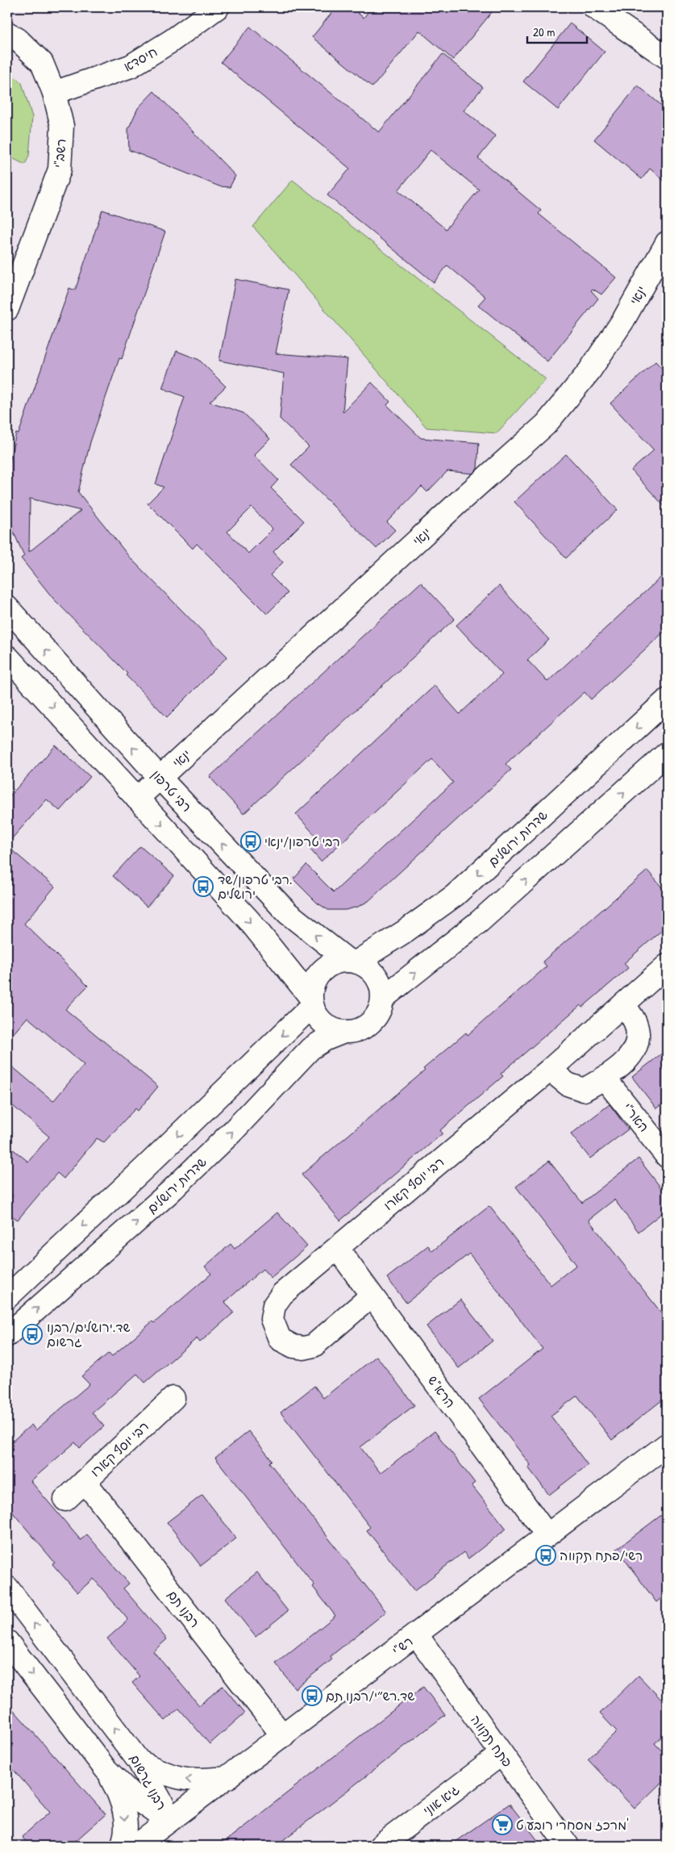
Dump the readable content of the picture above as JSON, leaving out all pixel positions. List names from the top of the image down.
{
  "streets": {
    "street": [
      "חיסדא",
      "רשב\"י",
      "ינאי",
      "רבי טרפון",
      "שדרות ירושלים",
      "האר\"י",
      "רבי יוסף קארו",
      "הרא\"ש",
      "רבנו תם",
      "רש\"י",
      "פתח תקווה",
      "רבנו גרשום",
      "גיא אוני"
    ]
  },
  "crossings": [
    ["חיסדא", "רשב\"י"],
    ["ינאי", "רבי טרפון"],
    ["רבי טרפון", "שדרות ירושלים"],
    ["רבי יוסף קארו", "הרא\"ש"],
    ["רבי יוסף קארו", "רבנו תם"],
    ["הרא\"ש", "רש\"י"],
    ["רבנו תם", "רש\"י"],
    ["רש\"י", "פתח תקווה"],
    ["רש\"י", "רבנו גרשום"],
    ["פתח תקווה", "גיא אוני"]
  ],
  "places": {
    "bus stop": [
      "רבי טרפון/ינאי",
      "רבי טרפון/שד. ירושלים",
      "שד.ירושלים/רבנו גרשום",
      "רשי/פתח תקווה",
      "שד.רש״י/רבנו תם"
    ],
    "supermarket": ["מרכז מסחרי רובע ט'"]
  },
  "scale_bar": "20 m"
}
